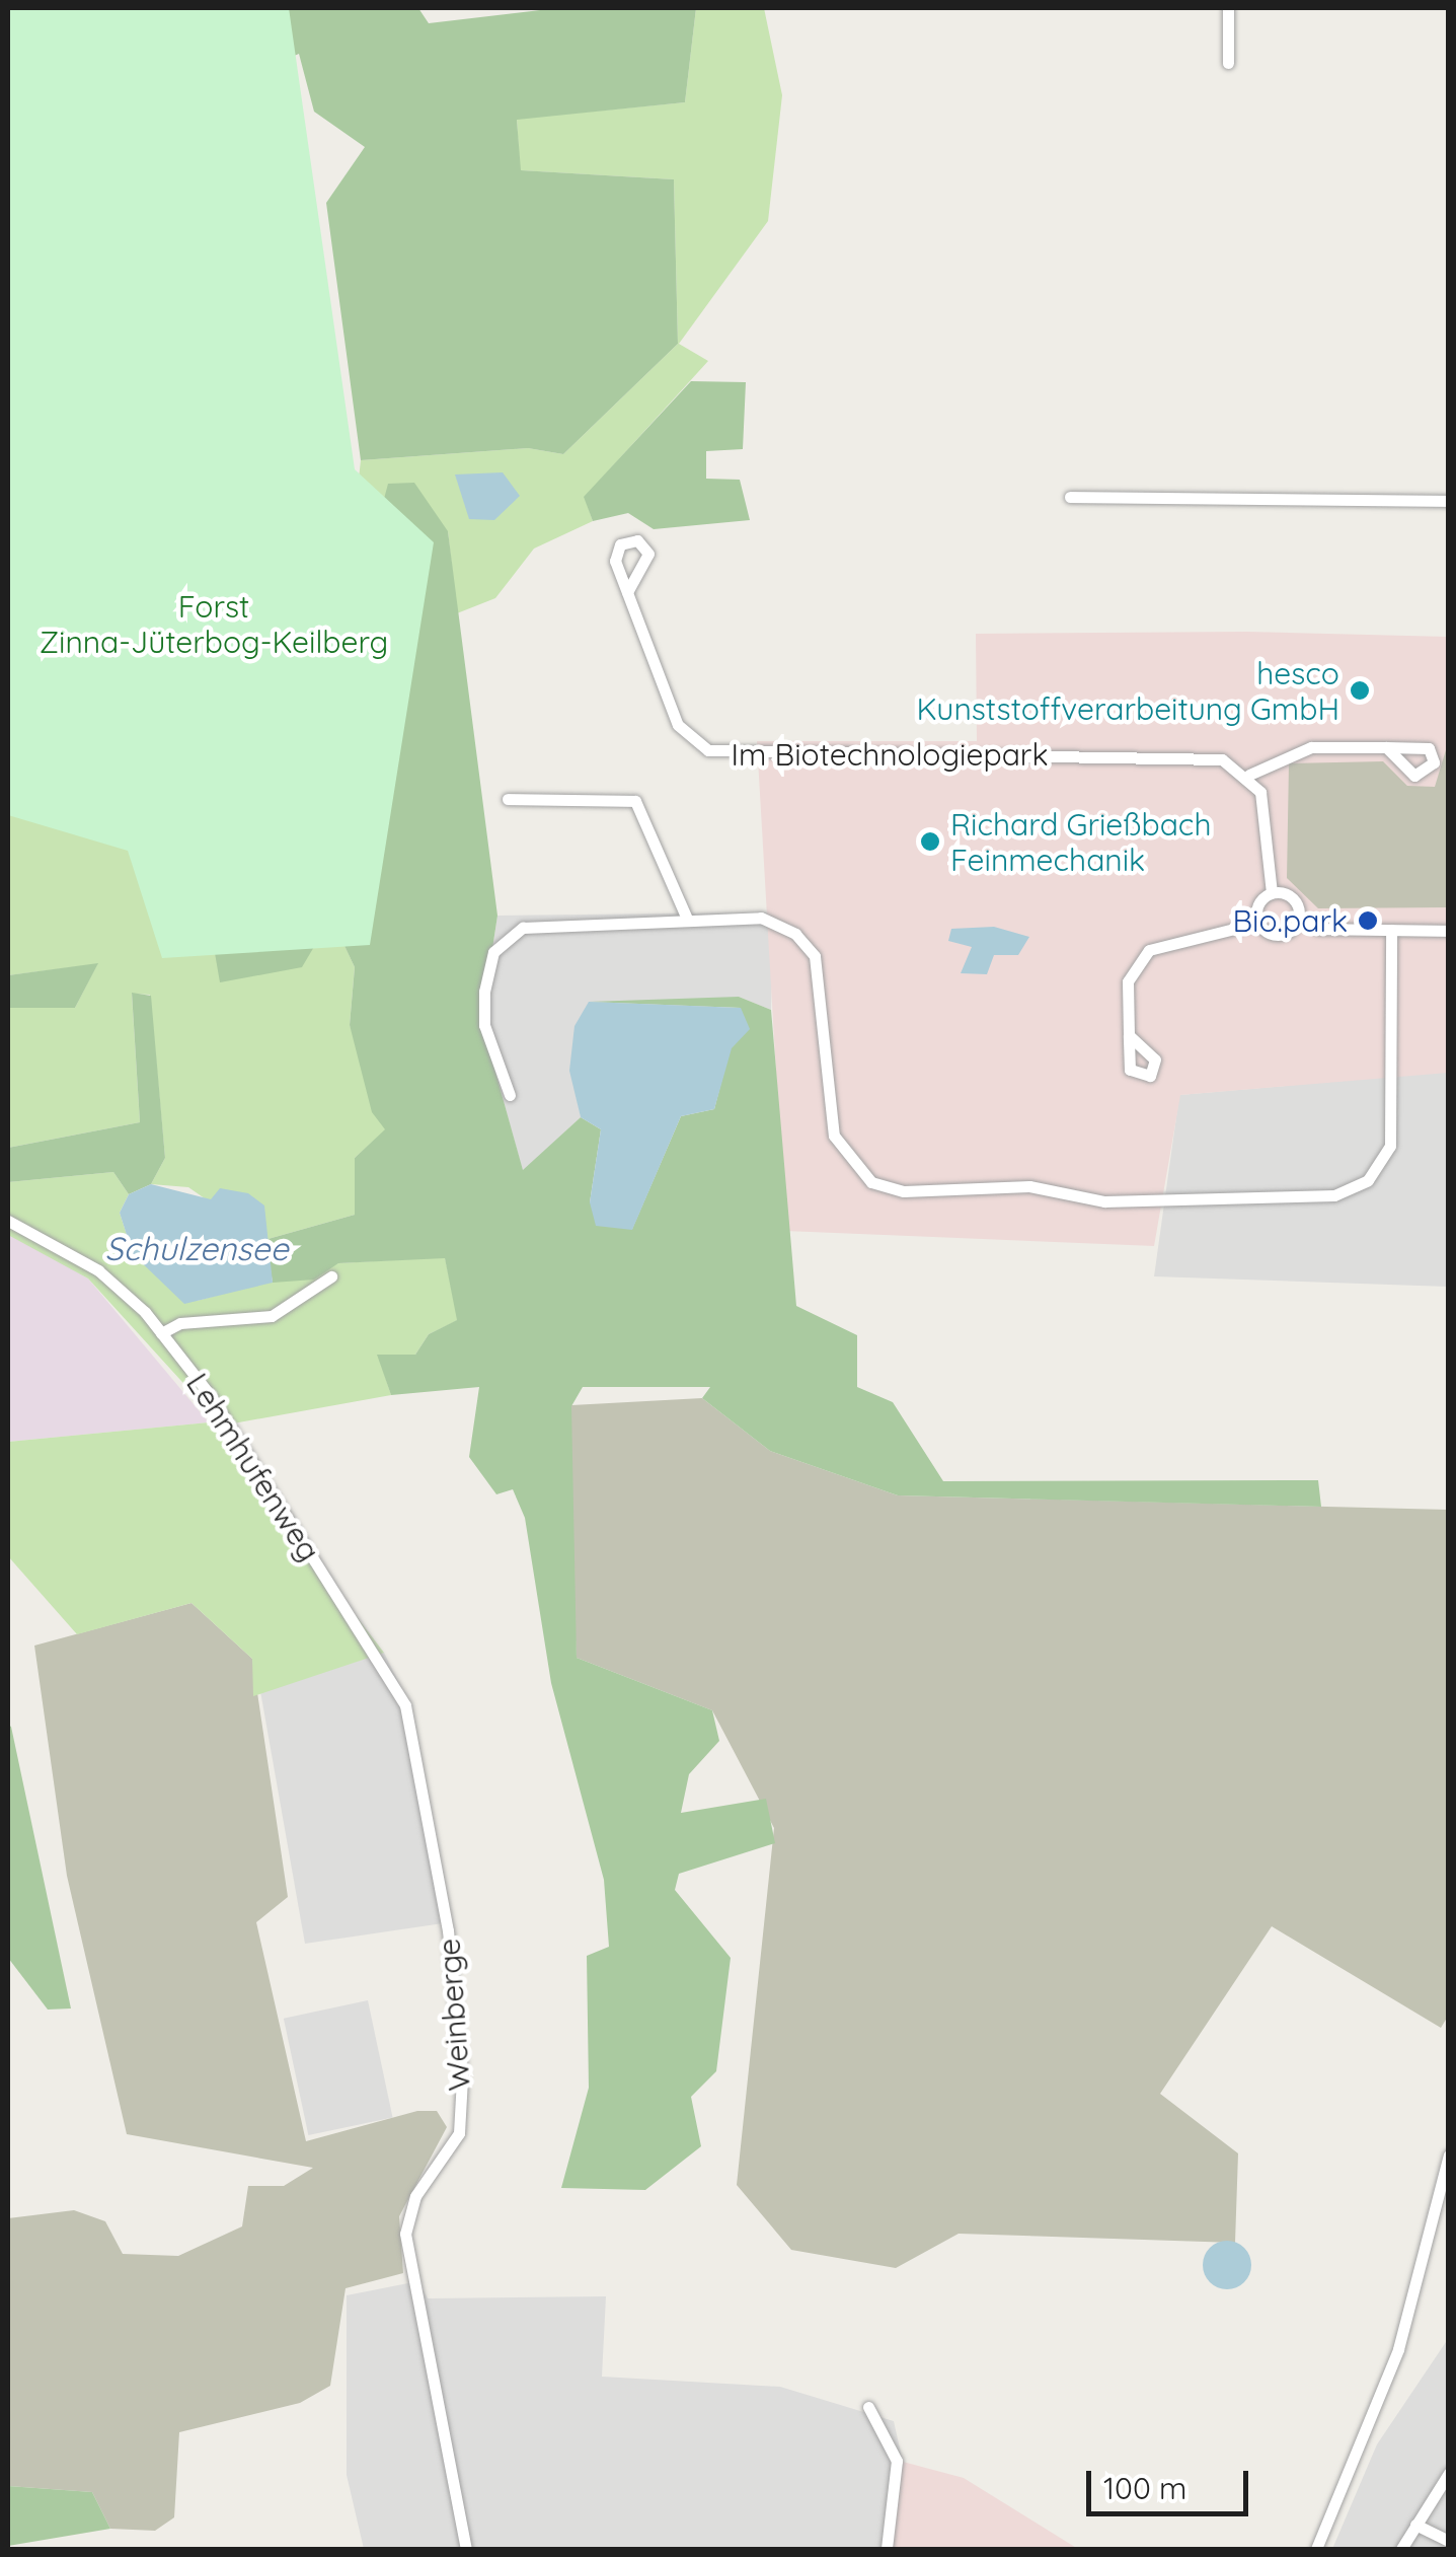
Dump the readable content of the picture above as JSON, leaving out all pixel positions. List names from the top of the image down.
{
  "streets": {
    "street": ["Im Biotechnologiepark", "Lehmhufenweg", "Weinberge"]
  },
  "crossings": [
    ["Lehmhufenweg", "Weinberge"]
  ],
  "water": ["Schulzensee"],
  "parks": ["Forst Zinna-Jüterbog-Keilberg"],
  "places": ["hesco Kunststoffverarbeitung GmbH", "Richard Grießbach Feinmechanik", "Bio.park"],
  "scale_bar": "100 m"
}
